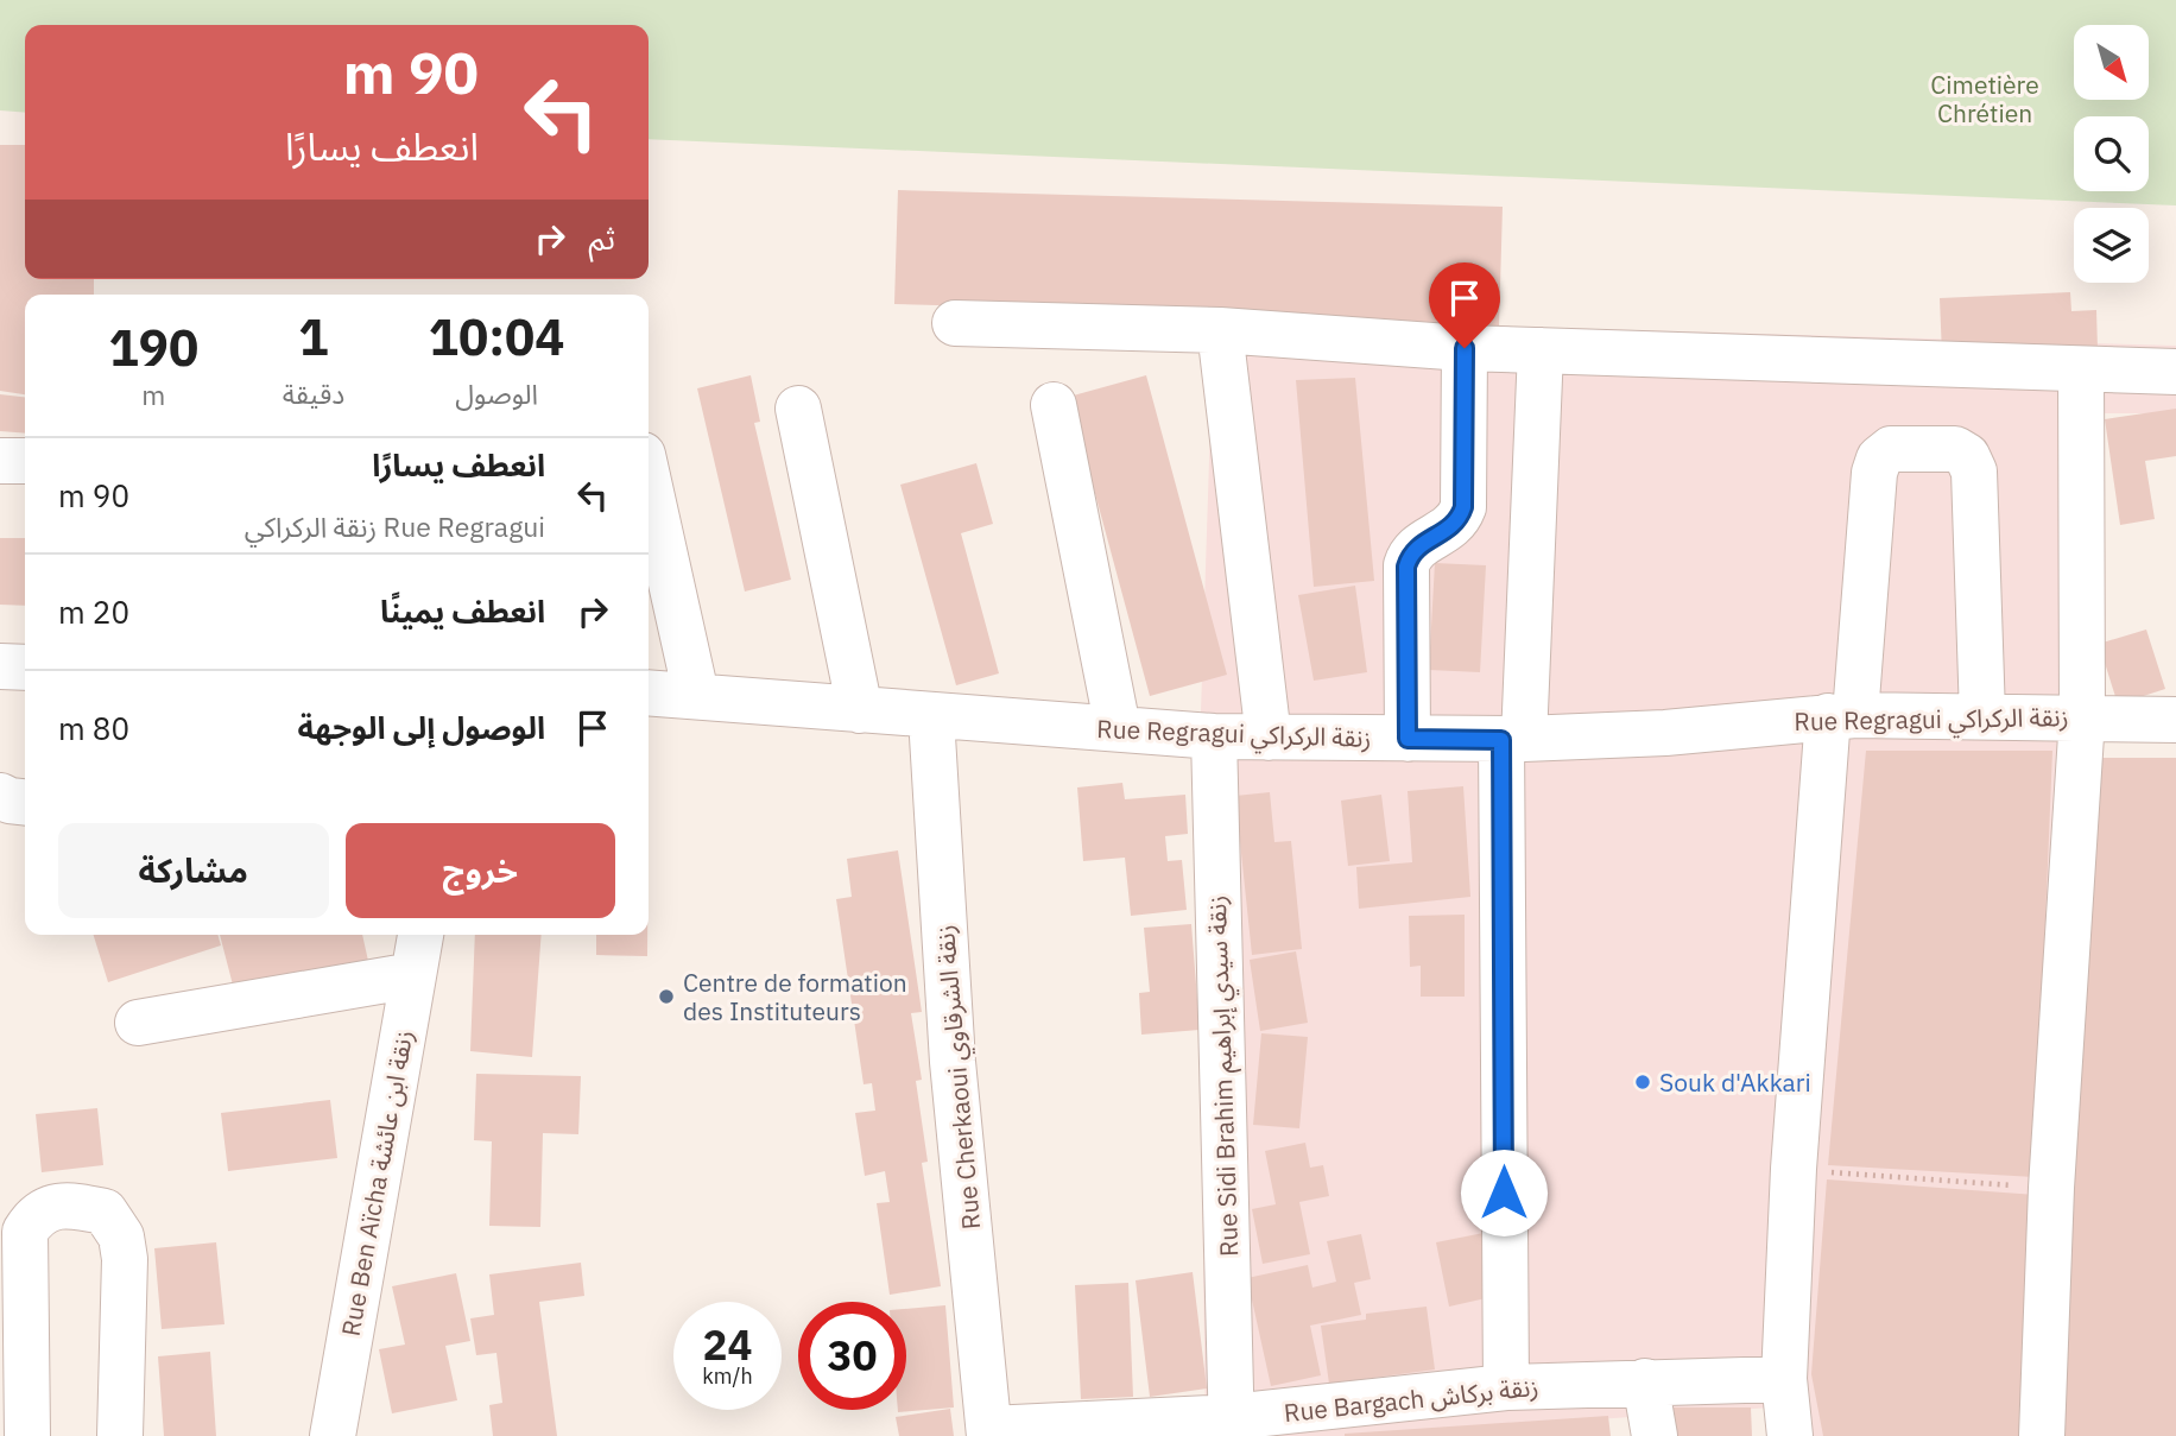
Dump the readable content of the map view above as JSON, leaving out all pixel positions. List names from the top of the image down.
{
  "streets": {
    "street": [
      "Rue Regragui زنقة الركراكي",
      "Rue Sidi Brahim زنقة سيدي إبراهيم",
      "Rue Cherkaoui زنقة الشرقاوي",
      "Rue Ben Aïcha زنقة ابن عائشة",
      "Rue Bargach زنقة بركاش"
    ]
  },
  "crossings": [
    ["Rue Regragui زنقة الركراكي", "Rue Sidi Brahim زنقة سيدي إبراهيم"],
    ["Rue Regragui زنقة الركراكي", "Rue Cherkaoui زنقة الشرقاوي"],
    ["Rue Sidi Brahim زنقة سيدي إبراهيم", "Rue Bargach زنقة بركاش"],
    ["Rue Cherkaoui زنقة الشرقاوي", "Rue Bargach زنقة بركاش"]
  ],
  "parks": ["Cimetière Chrétien"],
  "places": ["Centre de formation des Instituteurs", "Souk d'Akkari"],
  "north": "bottom right",
  "page": {
    "turn": ["90 m", "انعطف يسارًا"],
    "then": "ثم",
    "eta": [
      "10:04",
      "الوصول",
      "1",
      "دقيقة",
      "190",
      "m"
    ],
    "list": [
      {
        "name": "انعطف يسارًا",
        "note": "Rue Regragui زنقة الركراكي",
        "value": "90 m"
      },
      {
        "name": "انعطف يمينًا",
        "value": "20 m"
      },
      {
        "name": "الوصول إلى الوجهة",
        "value": "80 m"
      }
    ],
    "buttons": ["خروج", "مشاركة"],
    "speed": "24 km/h",
    "limit": "30"
  }
}
